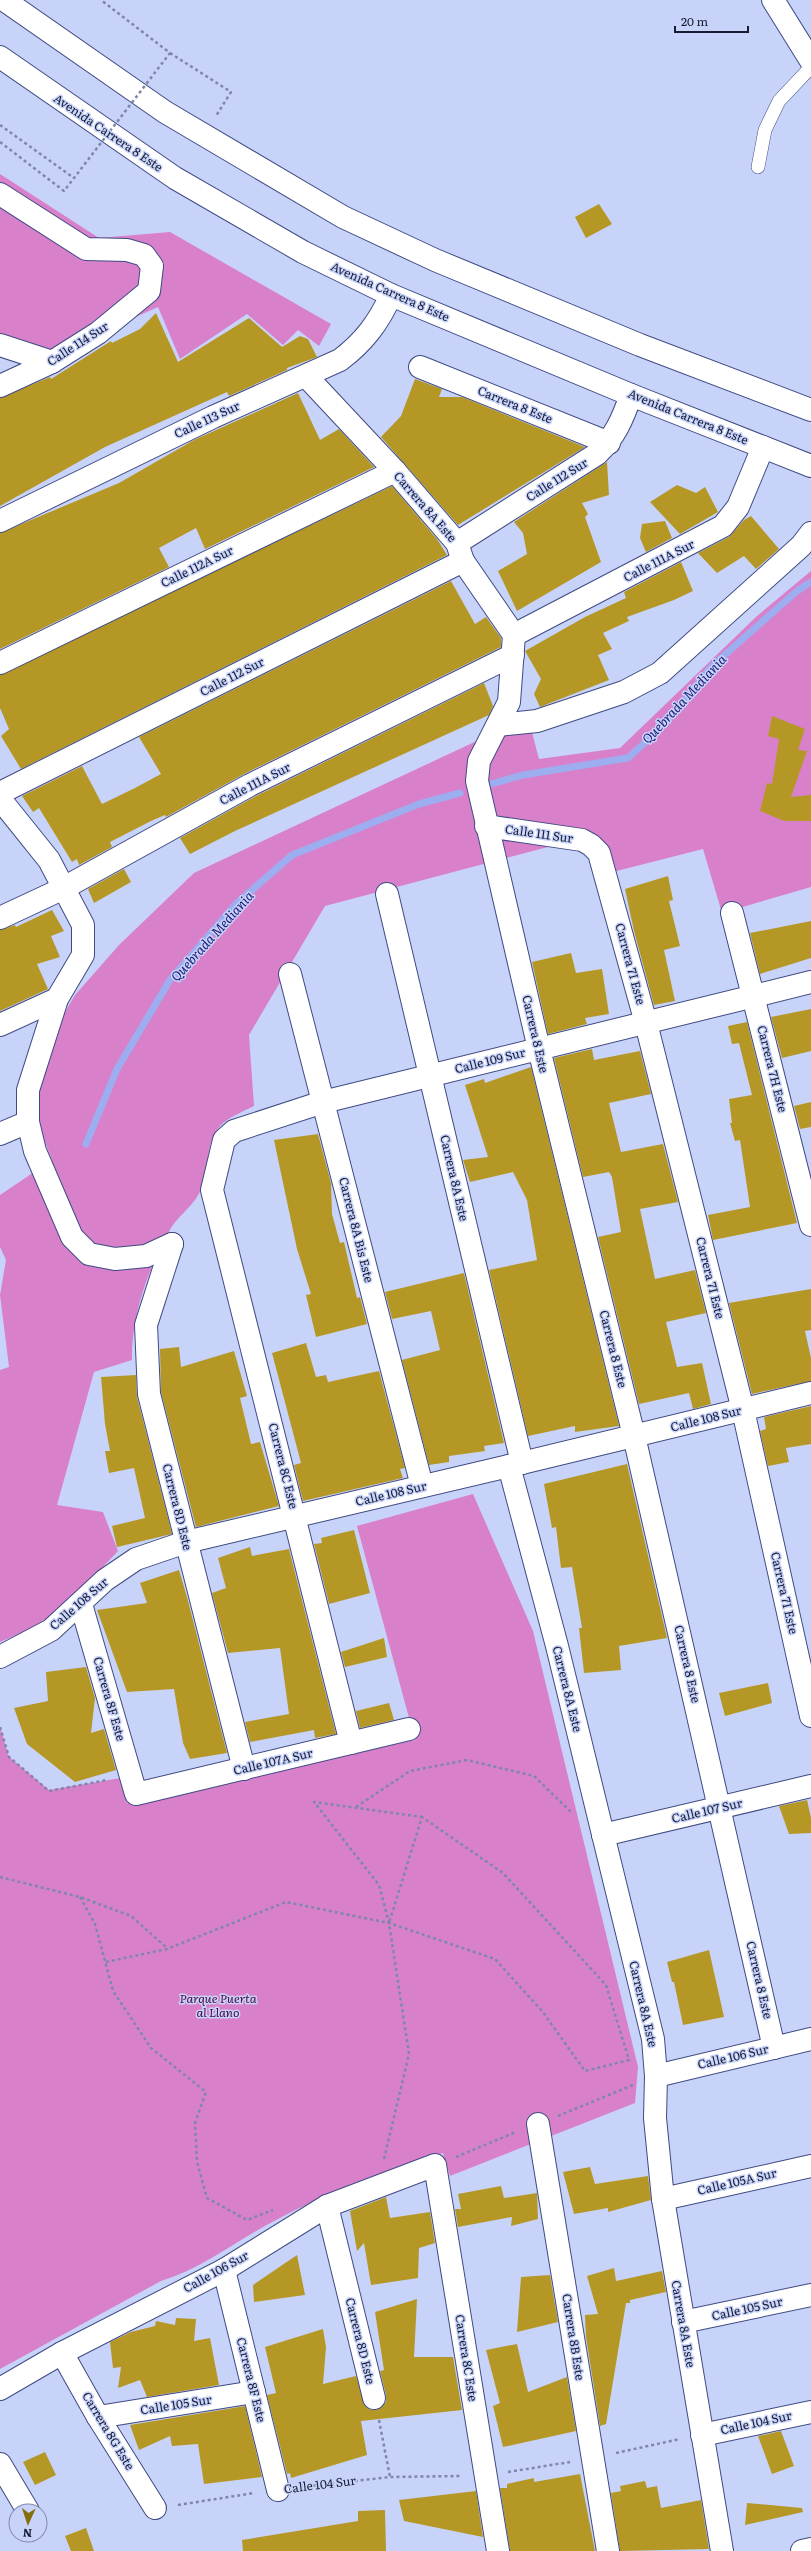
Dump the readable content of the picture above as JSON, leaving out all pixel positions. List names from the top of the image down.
{
  "streets": {
    "main road": [
      "Avenida Carrera 8 Este",
      "Calle 114 Sur",
      "Carrera 8 Este",
      "Calle 113 Sur",
      "Calle 112 Sur",
      "Carrera 8A Este",
      "Calle 111A Sur",
      "Calle 112A Sur",
      "Calle 111 Sur",
      "Carrera 7I Este",
      "Calle 109 Sur",
      "Carrera 7H Este",
      "Carrera 8A Bis Este",
      "Calle 108 Sur",
      "Carrera 8C Este",
      "Carrera 8D Este",
      "Carrera 8F Este",
      "Calle 107A Sur",
      "Calle 107 Sur",
      "Calle 106 Sur",
      "Calle 105A Sur",
      "Calle 105 Sur",
      "Carrera 8B Este",
      "Calle 104 Sur",
      "Carrera 8G Este"
    ]
  },
  "crossings": [
    ["Avenida Carrera 8 Este", "Calle 113 Sur"],
    ["Avenida Carrera 8 Este", "Calle 112 Sur"],
    ["Avenida Carrera 8 Este", "Calle 111A Sur"],
    ["Carrera 8 Este", "Calle 112 Sur"],
    ["Carrera 8 Este", "Carrera 8A Este"],
    ["Carrera 8 Este", "Calle 111A Sur"],
    ["Carrera 8 Este", "Calle 111 Sur"],
    ["Carrera 8 Este", "Calle 109 Sur"],
    ["Carrera 8 Este", "Calle 108 Sur"],
    ["Carrera 8 Este", "Calle 107 Sur"],
    ["Carrera 8 Este", "Calle 106 Sur"],
    ["Calle 113 Sur", "Carrera 8A Este"],
    ["Calle 112 Sur", "Carrera 8A Este"],
    ["Carrera 8A Este", "Calle 111A Sur"],
    ["Carrera 8A Este", "Calle 112A Sur"],
    ["Carrera 8A Este", "Calle 109 Sur"],
    ["Carrera 8A Este", "Calle 108 Sur"],
    ["Carrera 8A Este", "Calle 107 Sur"],
    ["Carrera 8A Este", "Calle 106 Sur"],
    ["Carrera 8A Este", "Calle 105A Sur"],
    ["Carrera 8A Este", "Calle 105 Sur"],
    ["Carrera 8A Este", "Calle 104 Sur"],
    ["Calle 111 Sur", "Carrera 7I Este"],
    ["Carrera 7I Este", "Calle 109 Sur"],
    ["Carrera 7I Este", "Calle 108 Sur"],
    ["Calle 109 Sur", "Carrera 7H Este"],
    ["Calle 109 Sur", "Carrera 8A Bis Este"],
    ["Calle 109 Sur", "Carrera 8C Este"],
    ["Carrera 8A Bis Este", "Calle 108 Sur"],
    ["Calle 108 Sur", "Carrera 8C Este"],
    ["Calle 108 Sur", "Carrera 8D Este"],
    ["Calle 108 Sur", "Carrera 8F Este"],
    ["Carrera 8C Este", "Calle 107A Sur"],
    ["Carrera 8C Este", "Calle 106 Sur"],
    ["Carrera 8C Este", "Calle 104 Sur"],
    ["Carrera 8D Este", "Calle 107A Sur"],
    ["Carrera 8D Este", "Calle 106 Sur"],
    ["Carrera 8D Este", "Calle 104 Sur"],
    ["Carrera 8F Este", "Calle 107A Sur"],
    ["Carrera 8F Este", "Calle 106 Sur"],
    ["Carrera 8F Este", "Calle 105 Sur"],
    ["Carrera 8F Este", "Calle 104 Sur"],
    ["Calle 106 Sur", "Carrera 8G Este"],
    ["Calle 105 Sur", "Carrera 8G Este"],
    ["Calle 104 Sur", "Carrera 8G Este"]
  ],
  "water": ["Quebrada Mediania"],
  "parks": ["Parque Puerta al Llano"],
  "scale_bar": "20 m",
  "north": "bottom"
}
